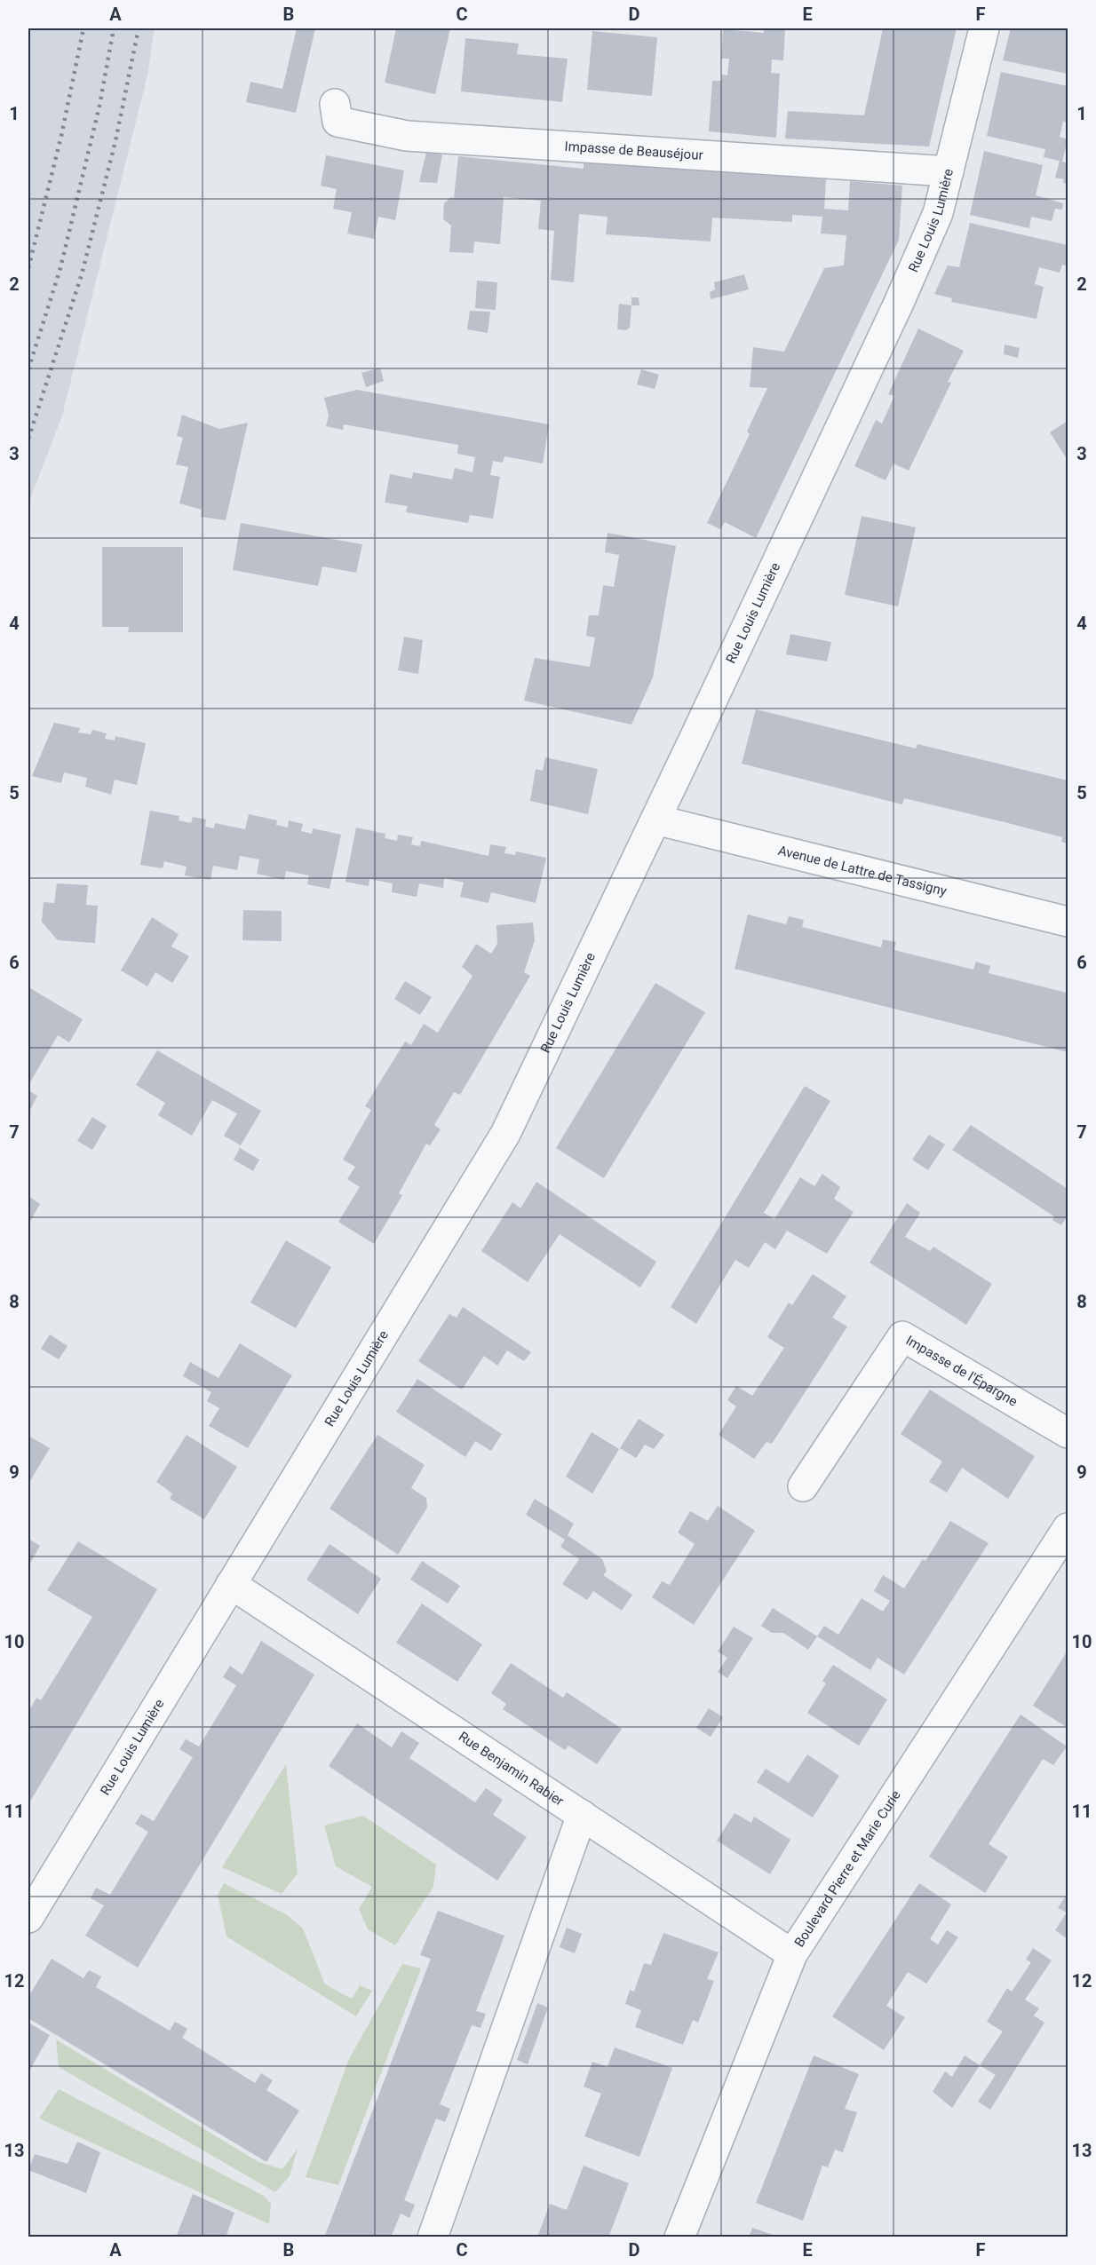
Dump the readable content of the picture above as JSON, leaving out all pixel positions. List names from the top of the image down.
{
  "streets": {
    "street": [
      "Impasse de Beauséjour",
      "Rue Louis Lumière",
      "Avenue de Lattre de Tassigny",
      "Impasse de l'Épargne",
      "Rue Benjamin Rabier",
      "Boulevard Pierre et Marie Curie"
    ]
  },
  "crossings": [
    ["Impasse de Beauséjour", "Rue Louis Lumière"],
    ["Rue Louis Lumière", "Avenue de Lattre de Tassigny"],
    ["Rue Louis Lumière", "Rue Benjamin Rabier"],
    ["Rue Benjamin Rabier", "Boulevard Pierre et Marie Curie"]
  ],
  "grid": {
    "columns": [
      "A",
      "B",
      "C",
      "D",
      "E",
      "F"
    ],
    "rows": [
      "1",
      "2",
      "3",
      "4",
      "5",
      "6",
      "7",
      "8",
      "9",
      "10",
      "11",
      "12",
      "13"
    ]
  }
}
